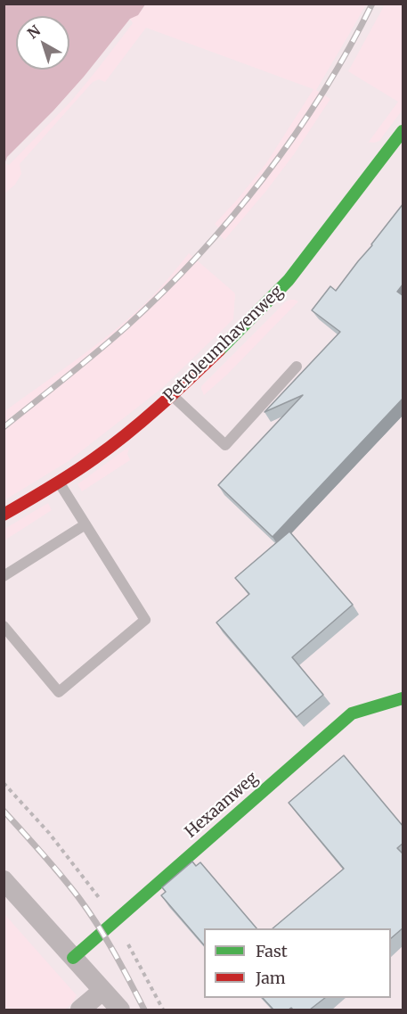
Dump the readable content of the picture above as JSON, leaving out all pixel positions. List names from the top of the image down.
{
  "streets": {
    "street": ["Petroleumhavenweg", "Hexaanweg"]
  },
  "legend": ["Fast", "Jam"],
  "north": "top left"
}
